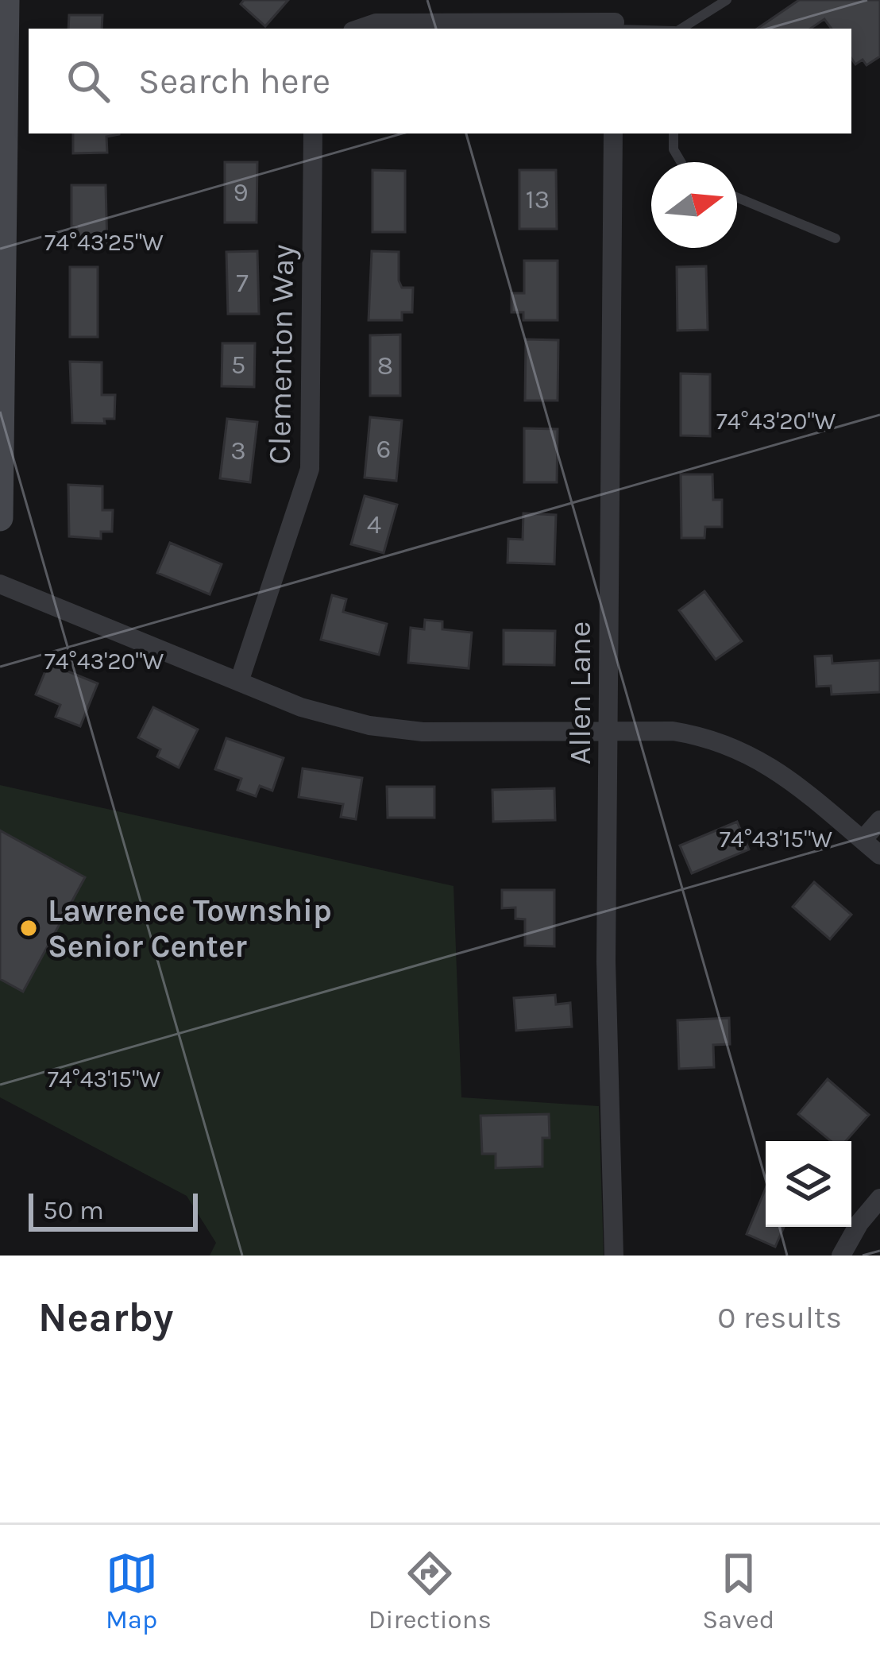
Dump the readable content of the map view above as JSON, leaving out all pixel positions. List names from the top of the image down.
{
  "streets": {
    "street": ["Clementon Way", "Allen Lane"]
  },
  "places": ["Lawrence Township Senior Center"],
  "house_numbers": [
    "9",
    "13",
    "7",
    "5",
    "8",
    "6",
    "3",
    "4"
  ],
  "scale_bar": "50 m",
  "north": "right",
  "page": {
    "search": "Search here",
    "scale": "50 m",
    "heading": ["Nearby", "0 results"],
    "nav": ["Map", "Directions", "Saved"]
  },
  "coordinates": ["74°43'25\"W", "74°43'20\"W", "74°43'15\"W"]
}
